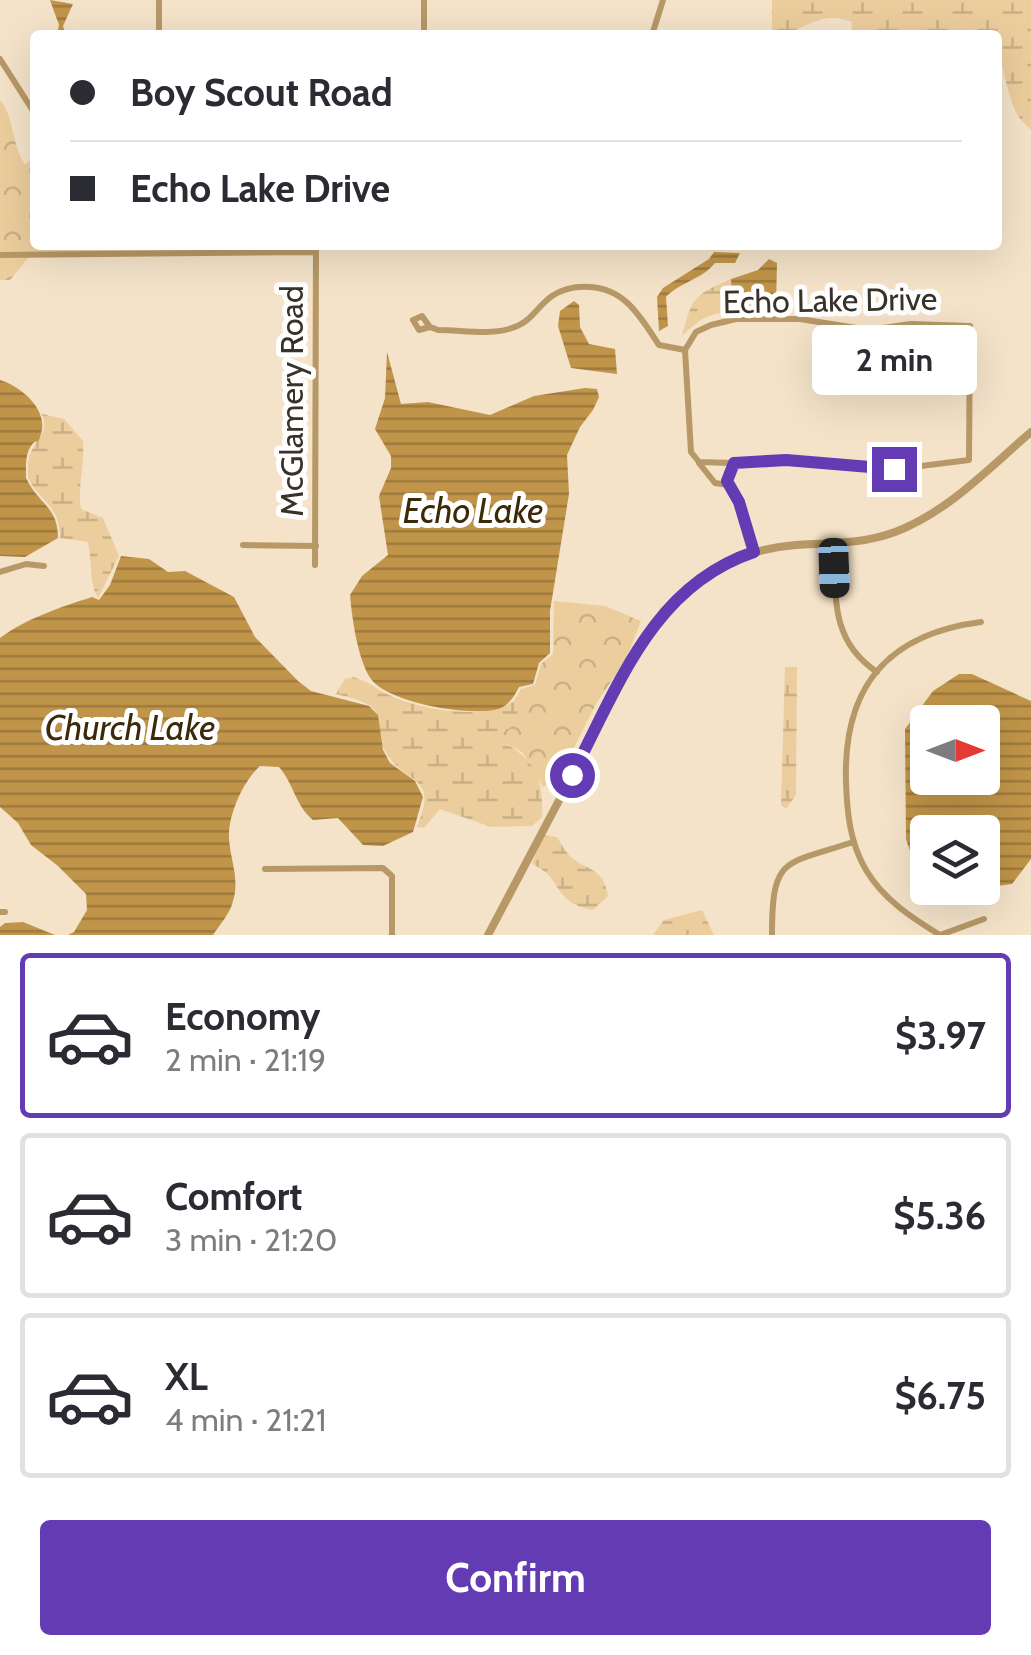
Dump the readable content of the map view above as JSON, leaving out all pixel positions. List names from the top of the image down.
{
  "streets": {
    "street": ["Echo Lake Drive", "McGlamery Road"]
  },
  "water": ["Echo Lake", "Church Lake"],
  "north": "right",
  "page": {
    "banner": ["Boy Scout Road", "Echo Lake Drive"],
    "bubble": "2 min",
    "list": [
      {
        "name": "Economy",
        "note": "2 min · 21:19",
        "value": "$3.97"
      },
      {
        "name": "Comfort",
        "note": "3 min · 21:20",
        "value": "$5.36"
      },
      {
        "name": "XL",
        "note": "4 min · 21:21",
        "value": "$6.75"
      }
    ],
    "buttons": "Confirm"
  }
}
